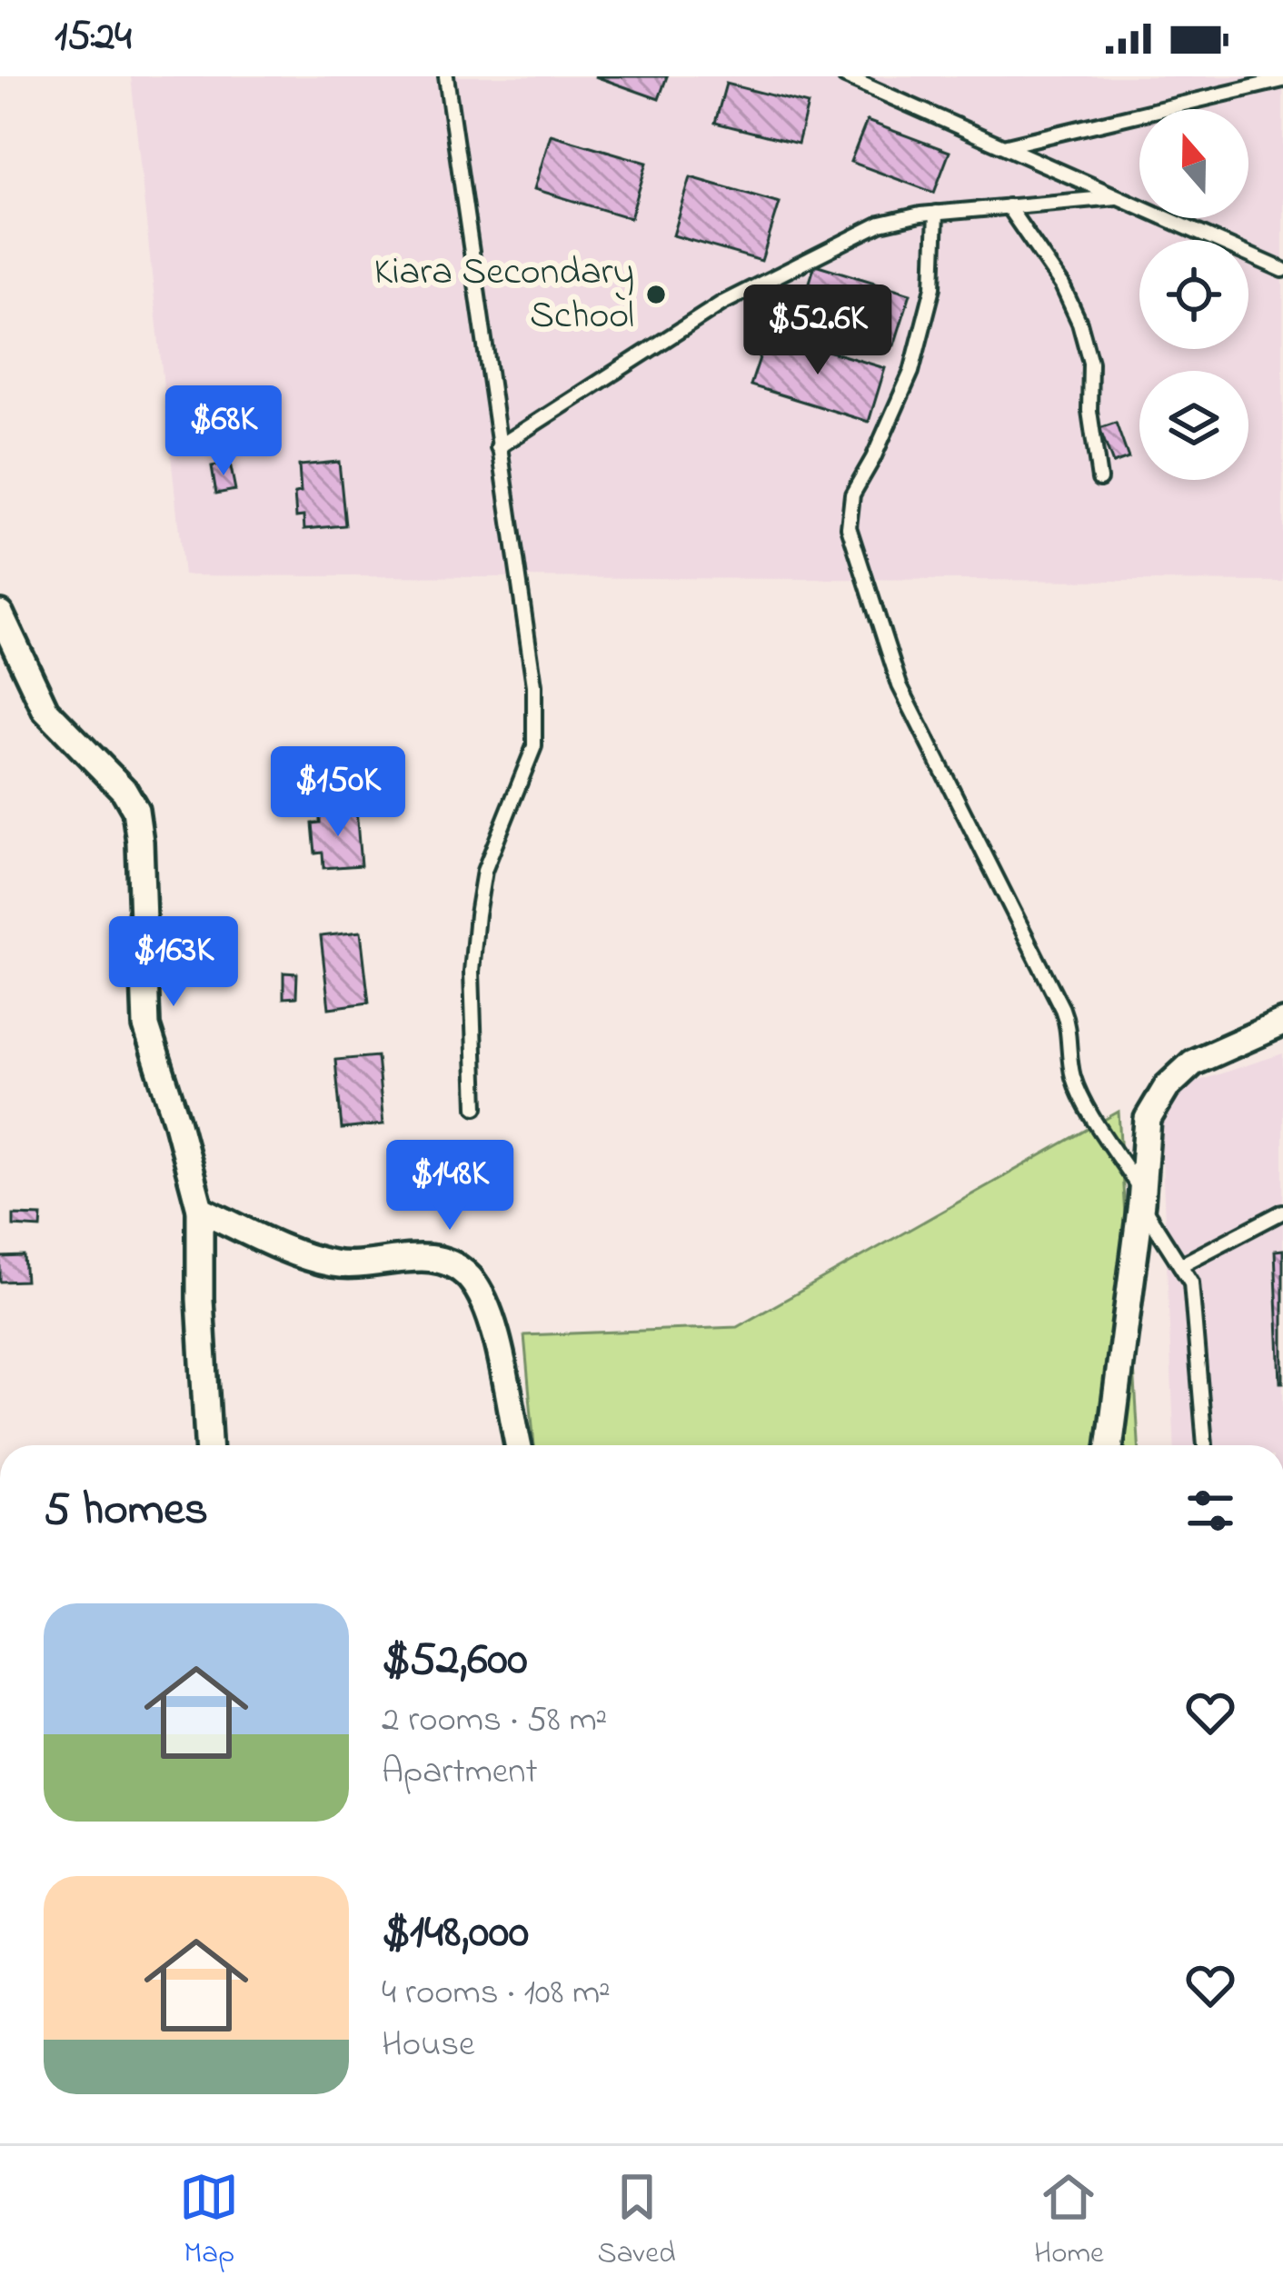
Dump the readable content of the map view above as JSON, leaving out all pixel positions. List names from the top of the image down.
{
  "places": ["Kiara Secondary School"],
  "north": "top",
  "page": {
    "status": "15:24",
    "price": [
      "$52.6K",
      "$68K",
      "$150K",
      "$163K",
      "$148K"
    ],
    "heading": "5 homes",
    "list": [
      {
        "name": "$52,600",
        "note": "2 rooms · 58 m² · Apartment"
      },
      {
        "name": "$148,000",
        "note": "4 rooms · 108 m² · House"
      }
    ],
    "tabs": ["Map", "Saved", "Home"]
  }
}
